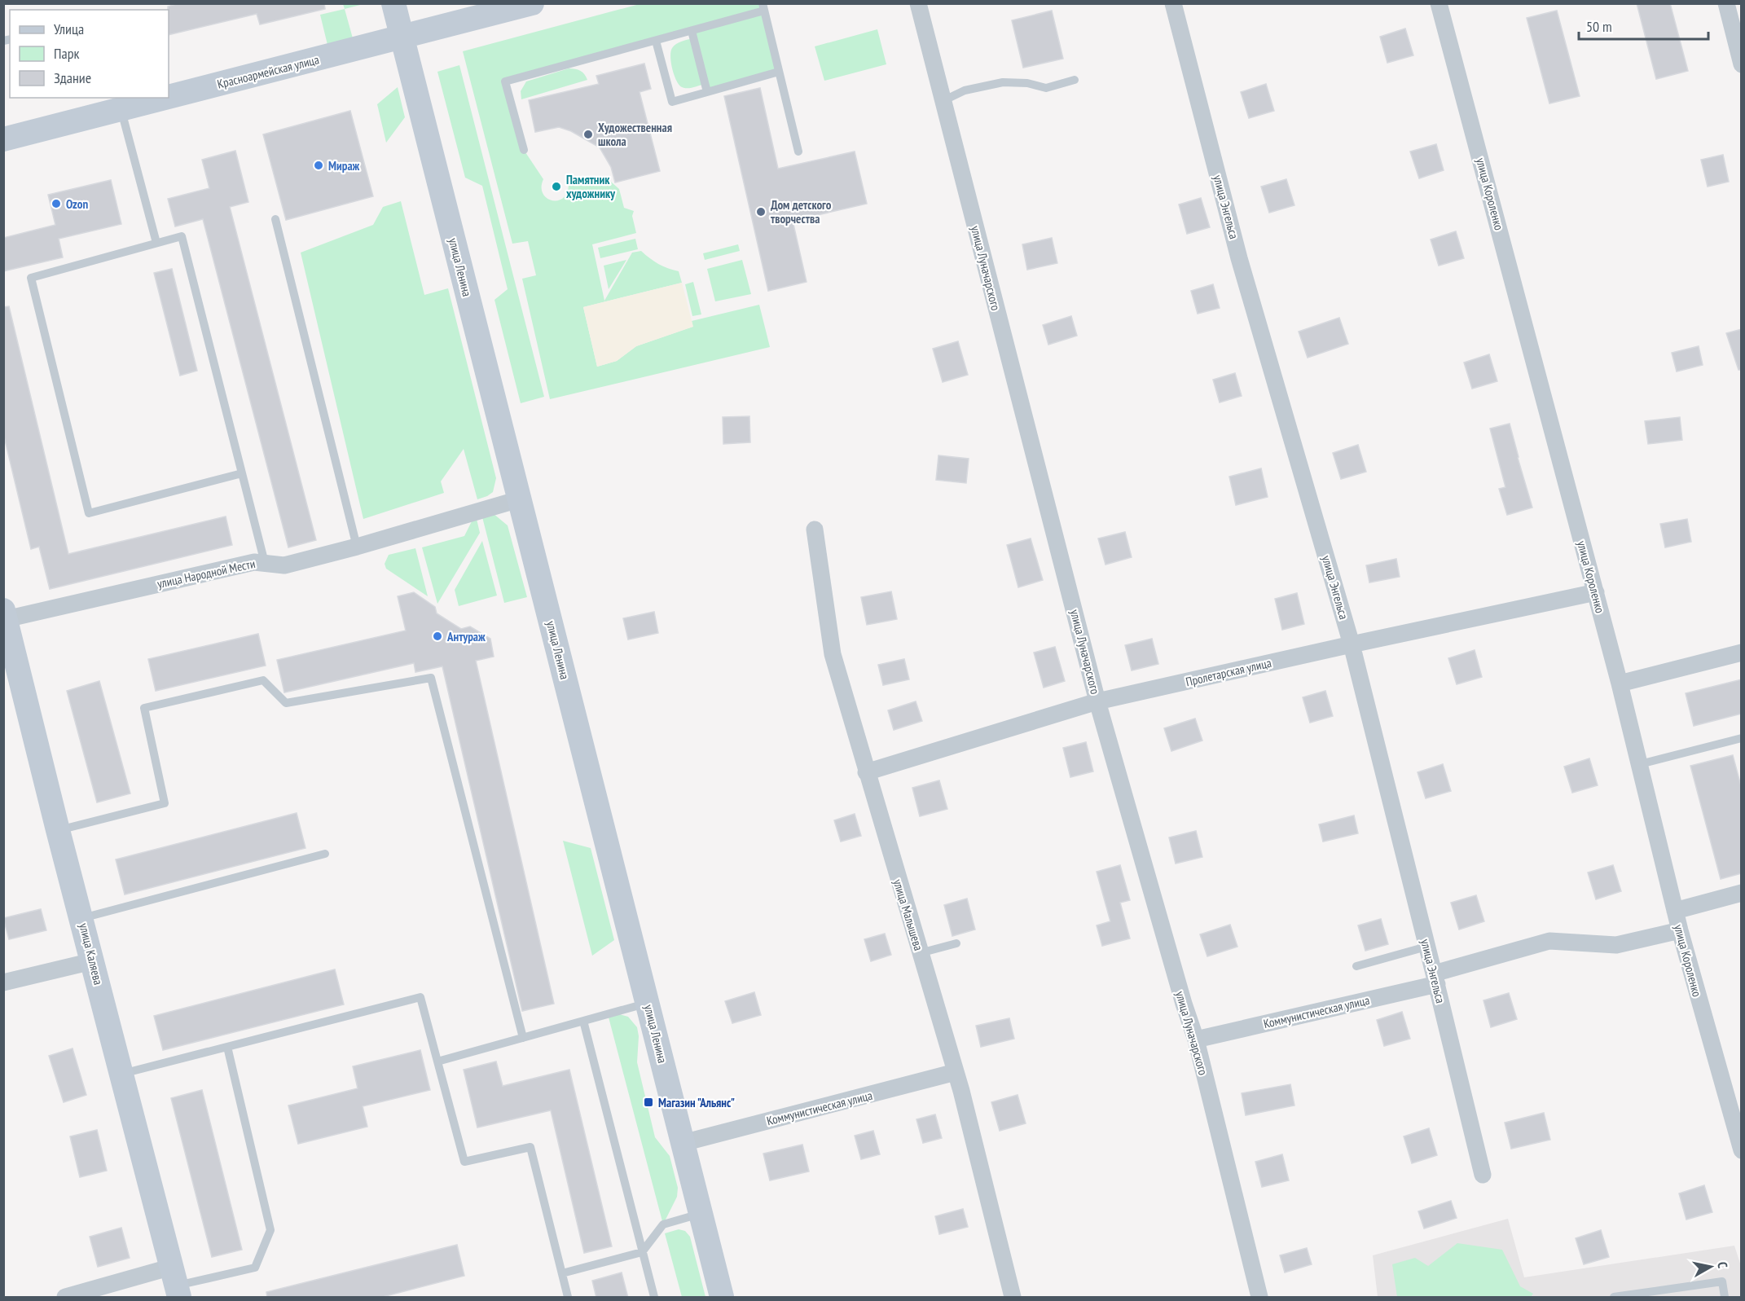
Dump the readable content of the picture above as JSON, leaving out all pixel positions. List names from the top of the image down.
{
  "streets": {
    "street": [
      "Красноармейская улица",
      "улица Короленко",
      "улица Энгельса",
      "улица Ленина",
      "улица Луначарского",
      "улица Народной Мести",
      "Пролетарская улица",
      "улица Малышева",
      "улица Каляева",
      "Коммунистическая улица"
    ]
  },
  "crossings": [
    ["Красноармейская улица", "улица Ленина"],
    ["улица Короленко", "Пролетарская улица"],
    ["улица Короленко", "Коммунистическая улица"],
    ["улица Энгельса", "Пролетарская улица"],
    ["улица Энгельса", "Коммунистическая улица"],
    ["улица Ленина", "улица Народной Мести"],
    ["улица Ленина", "Коммунистическая улица"],
    ["улица Луначарского", "Пролетарская улица"],
    ["улица Луначарского", "Коммунистическая улица"],
    ["улица Народной Мести", "улица Каляева"],
    ["Пролетарская улица", "улица Малышева"],
    ["улица Малышева", "Коммунистическая улица"]
  ],
  "places": {
    "other": [
      "Художественная школа",
      "Мираж",
      "Памятник художнику",
      "Ozon",
      "Дом детского творчества",
      "Антураж"
    ],
    "transit": ["Магазин \"Альянс\""]
  },
  "legend": ["Улица", "Парк", "Здание"],
  "scale_bar": "50 m",
  "north": "right"
}
